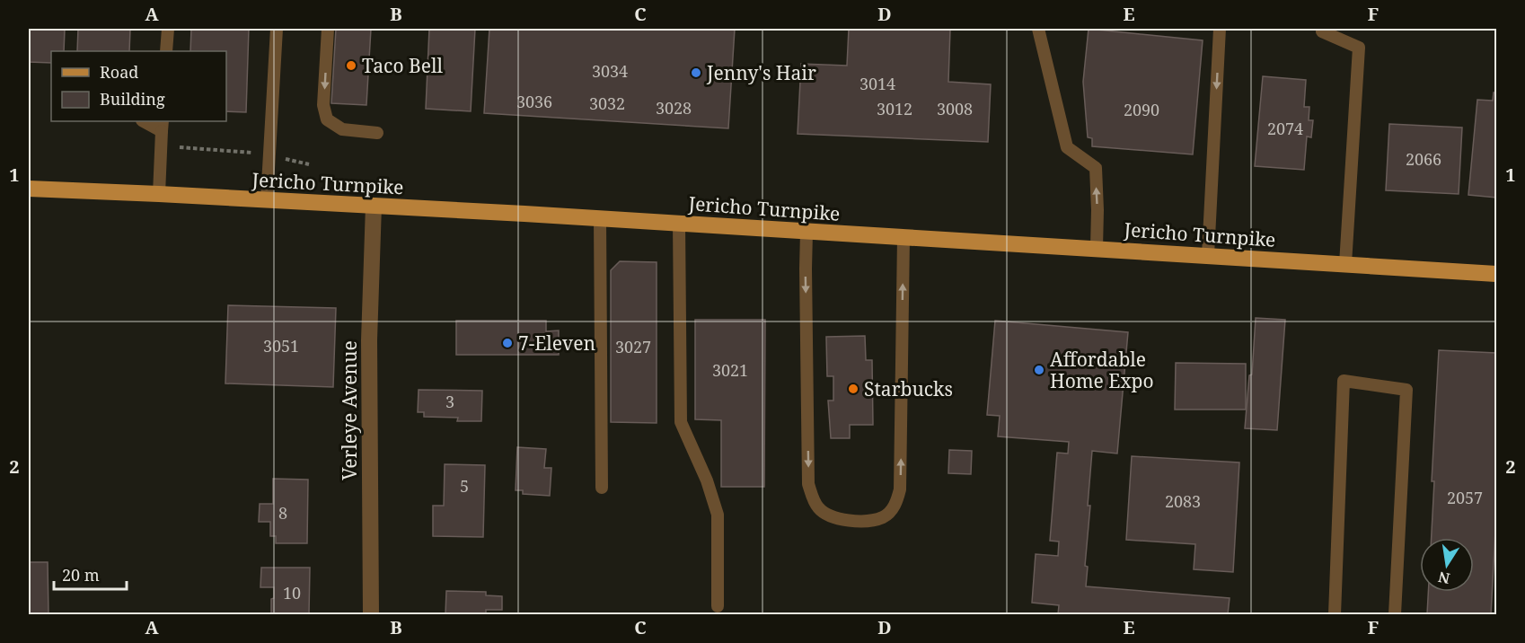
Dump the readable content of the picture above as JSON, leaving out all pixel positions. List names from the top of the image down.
{
  "streets": {
    "main road": ["Jericho Turnpike"],
    "street": ["Verleye Avenue"]
  },
  "crossings": [
    ["Jericho Turnpike", "Verleye Avenue"]
  ],
  "places": [
    "Taco Bell",
    "Jenny's Hair",
    "7-Eleven",
    "Affordable Home Expo",
    "Starbucks"
  ],
  "house_numbers": [
    "3034",
    "3014",
    "3036",
    "3032",
    "3028",
    "3012",
    "3008",
    "2090",
    "2074",
    "2066",
    "3051",
    "3027",
    "3021",
    "3",
    "5",
    "2057",
    "2083",
    "8",
    "10"
  ],
  "legend": ["Road", "Building"],
  "scale_bar": "20 m",
  "north": "bottom",
  "grid": {
    "columns": [
      "A",
      "B",
      "C",
      "D",
      "E",
      "F"
    ],
    "rows": ["1", "2"]
  }
}
